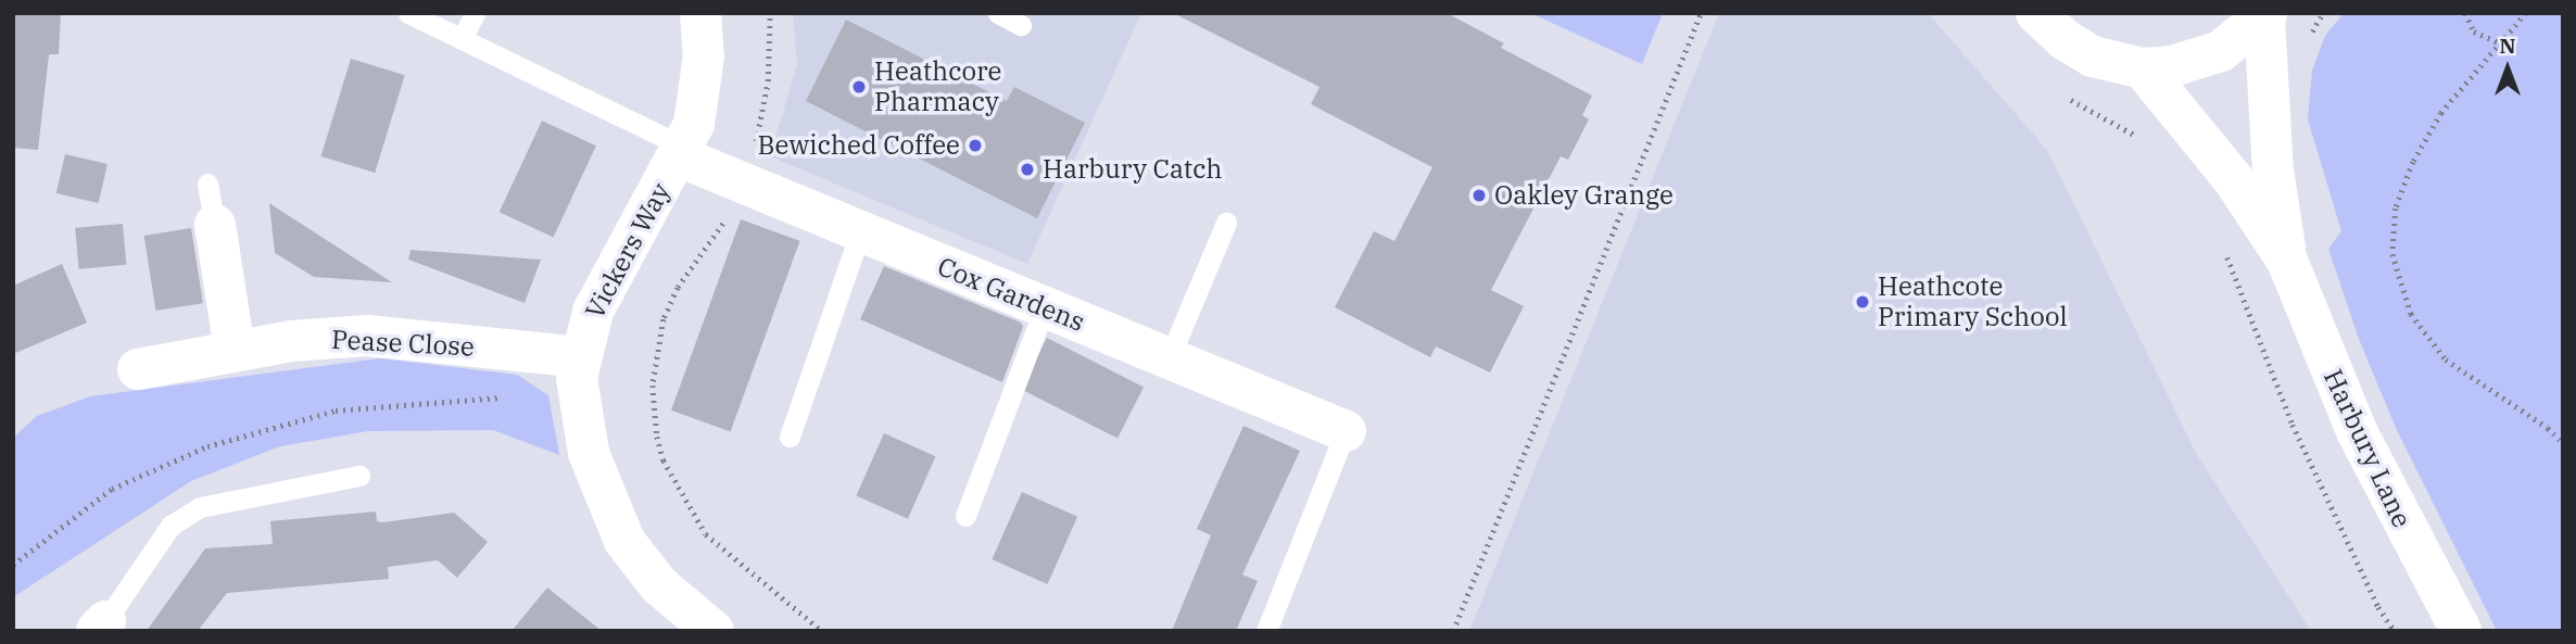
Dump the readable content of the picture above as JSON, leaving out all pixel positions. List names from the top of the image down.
{
  "streets": {
    "street": [
      "Vickers Way",
      "Cox Gardens",
      "Pease Close",
      "Harbury Lane"
    ]
  },
  "crossings": [
    ["Vickers Way", "Cox Gardens"],
    ["Vickers Way", "Pease Close"]
  ],
  "places": [
    "Heathcore Pharmacy",
    "Bewiched Coffee",
    "Harbury Catch",
    "Oakley Grange",
    "Heathcote Primary School"
  ],
  "north": "top"
}
